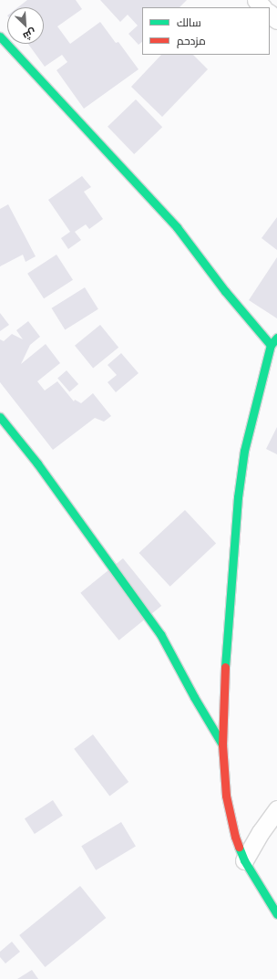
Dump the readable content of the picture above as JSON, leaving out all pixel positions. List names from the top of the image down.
{
  "legend": ["سالك", "مزدحم"],
  "north": "bottom right"
}
